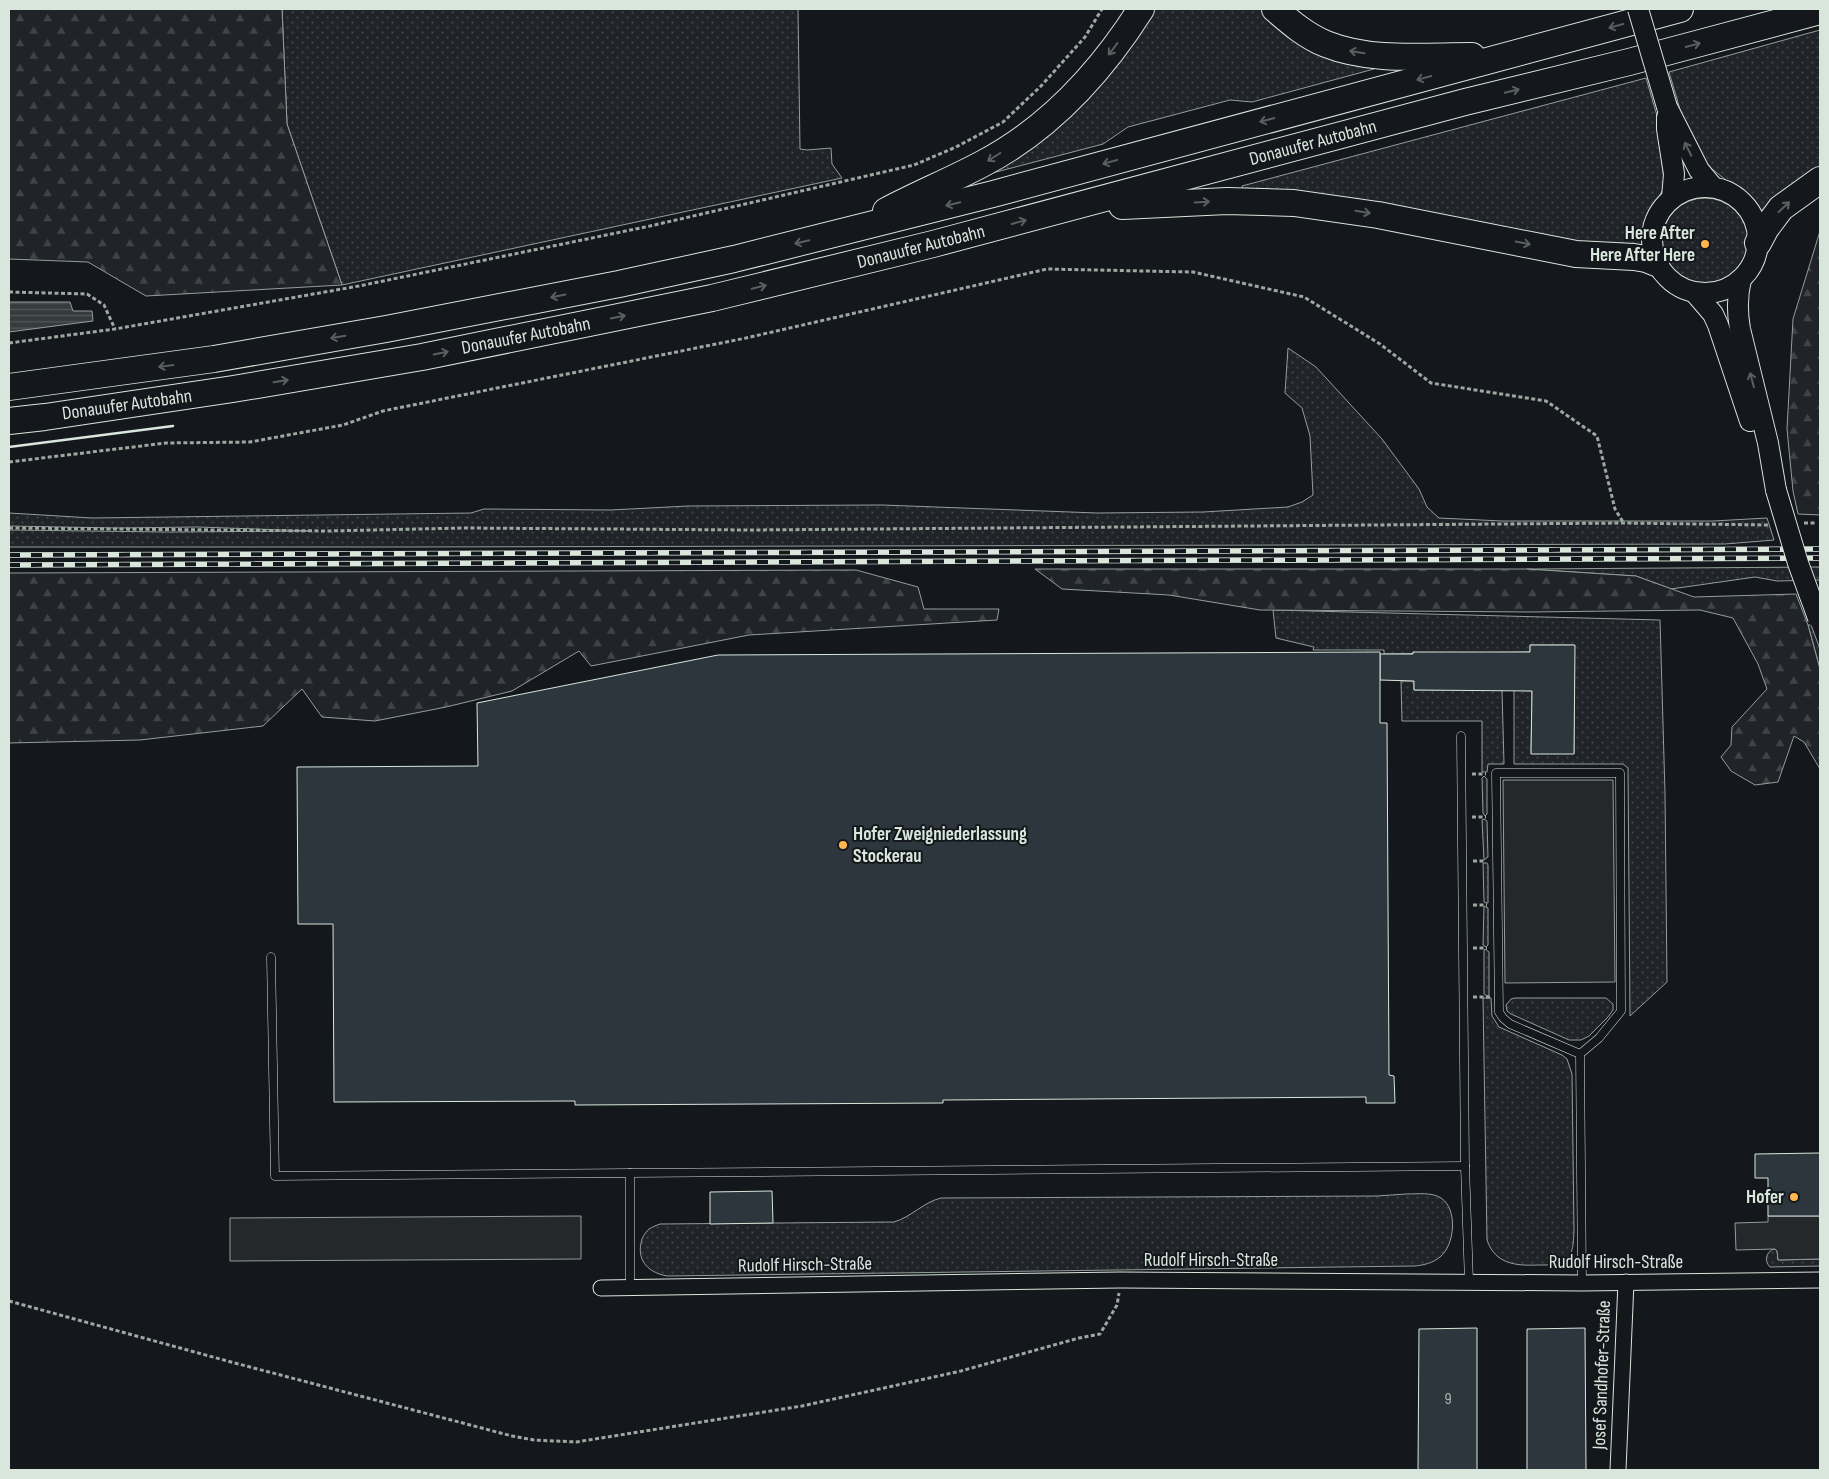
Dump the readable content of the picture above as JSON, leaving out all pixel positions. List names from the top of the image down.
{
  "streets": {
    "highway": ["Donauufer Autobahn"],
    "street": ["Rudolf Hirsch-Straße", "Josef Sandhofer-Straße"]
  },
  "crossings": [
    ["Rudolf Hirsch-Straße", "Josef Sandhofer-Straße"]
  ],
  "places": ["Here After Here After Here", "Hofer Zweigniederlassung Stockerau", "Hofer"],
  "house_numbers": ["9"]
}
